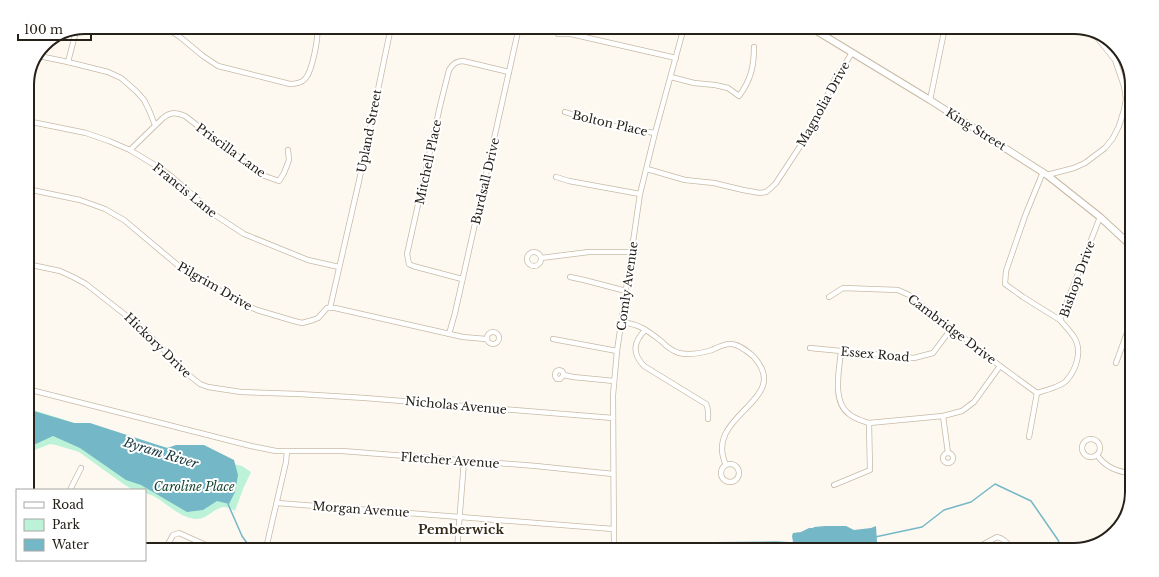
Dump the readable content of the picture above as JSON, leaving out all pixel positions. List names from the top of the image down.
{
  "streets": {
    "main road": ["King Street"],
    "street": [
      "Magnolia Drive",
      "Bolton Place",
      "Upland Street",
      "Priscilla Lane",
      "Mitchell Place",
      "Burdsall Drive",
      "Francis Lane",
      "Bishop Drive",
      "Pilgrim Drive",
      "Comly Avenue",
      "Cambridge Drive",
      "Hickory Drive",
      "Essex Road",
      "Nicholas Avenue",
      "Fletcher Avenue",
      "Morgan Avenue"
    ]
  },
  "crossings": [
    ["Magnolia Drive", "King Street"],
    ["Magnolia Drive", "Comly Avenue"],
    ["Bolton Place", "Comly Avenue"],
    ["King Street", "Bishop Drive"],
    ["Upland Street", "Francis Lane"],
    ["Upland Street", "Pilgrim Drive"],
    ["Mitchell Place", "Burdsall Drive"],
    ["Bishop Drive", "Cambridge Drive"],
    ["Comly Avenue", "Nicholas Avenue"],
    ["Comly Avenue", "Fletcher Avenue"],
    ["Comly Avenue", "Morgan Avenue"],
    ["Cambridge Drive", "Essex Road"],
    ["Hickory Drive", "Nicholas Avenue"]
  ],
  "districts": ["Pemberwick"],
  "water": ["Byram River"],
  "parks": ["Caroline Place"],
  "legend": ["Road", "Park", "Water"],
  "scale_bar": "100 m"
}
